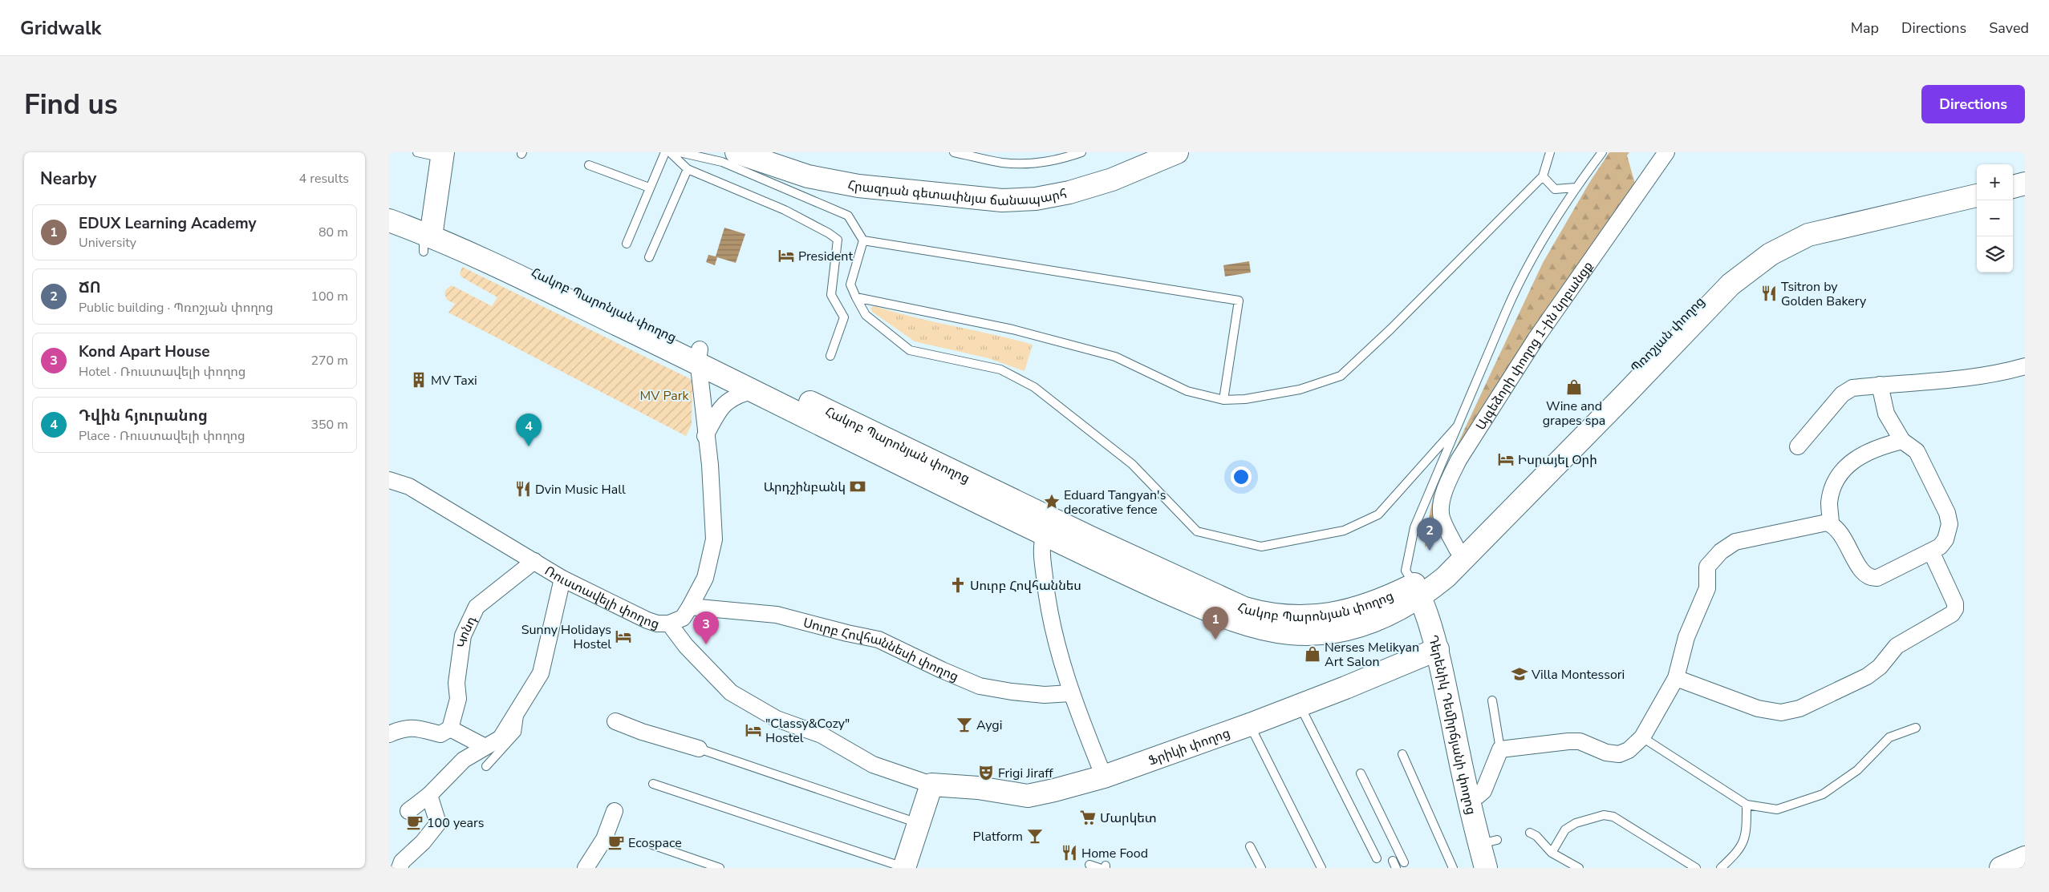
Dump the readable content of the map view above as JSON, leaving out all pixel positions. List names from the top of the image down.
{
  "streets": {
    "main road": [
      "Հրազդան գետափնյա ճանապարհ",
      "Հակոբ Պարոնյան փողոց",
      "Պռոշյան փողոց",
      "Դերենիկ Դեմիրճյանի փողոց",
      "Ֆրիկի փողոց"
    ],
    "street": [
      "Այգեձորի փողոց 1-ին նրբանցք",
      "Ռուստավելի փողոց",
      "Կոնդ",
      "Սուրբ Հովհաննեսի փողոց"
    ]
  },
  "crossings": [
    ["Հակոբ Պարոնյան փողոց", "Պռոշյան փողոց"],
    ["Հակոբ Պարոնյան փողոց", "Դերենիկ Դեմիրճյանի փողոց"],
    ["Պռոշյան փողոց", "Այգեձորի փողոց 1-ին նրբանցք"],
    ["Պռոշյան փողոց", "Դերենիկ Դեմիրճյանի փողոց"],
    ["Ռուստավելի փողոց", "Կոնդ"],
    ["Ռուստավելի փողոց", "Ֆրիկի փողոց"],
    ["Դերենիկ Դեմիրճյանի փողոց", "Ֆրիկի փողոց"]
  ],
  "parks": ["MV Park"],
  "places": {
    "hotel": [
      "President",
      "Իսրայել Օրի",
      "Sunny Holidays Hostel",
      "\"Classy&Cozy\" Hostel"
    ],
    "restaurant": ["Tsitron by Golden Bakery", "Dvin Music Hall", "Home Food"],
    "building": ["MV Taxi"],
    "shop": ["Wine and grapes spa", "Nerses Melikyan Art Salon"],
    "bank": ["Արդշինբանկ"],
    "place": ["Eduard Tangyan's decorative fence"],
    "church": ["Սուրբ Հովհաննես"],
    "school or university": ["Villa Montessori"],
    "bar": ["Aygi", "Platform"],
    "theatre": ["Frigi Jiraff"],
    "supermarket": ["Մարկետ"],
    "cafe": ["100 years", "Ecospace"]
  },
  "page": {
    "header": "Gridwalk",
    "nav": ["Map", "Directions", "Saved"],
    "buttons": "Directions",
    "title": "Find us",
    "heading": ["Nearby", "4 results"],
    "map_buttons": ["+", "−"],
    "list": [
      {
        "mark": "1",
        "name": "EDUX Learning Academy",
        "note": "University",
        "value": "80 m"
      },
      {
        "mark": "2",
        "name": "ՃՈ",
        "note": "Public building · Պռոշյան փողոց",
        "value": "100 m"
      },
      {
        "mark": "3",
        "name": "Kond Apart House",
        "note": "Hotel · Ռուստավելի փողոց",
        "value": "270 m"
      },
      {
        "mark": "4",
        "name": "Դվին հյուրանոց",
        "note": "Place · Ռուստավելի փողոց",
        "value": "350 m"
      }
    ],
    "pins": [
      "4",
      "2",
      "1",
      "3"
    ]
  }
}
